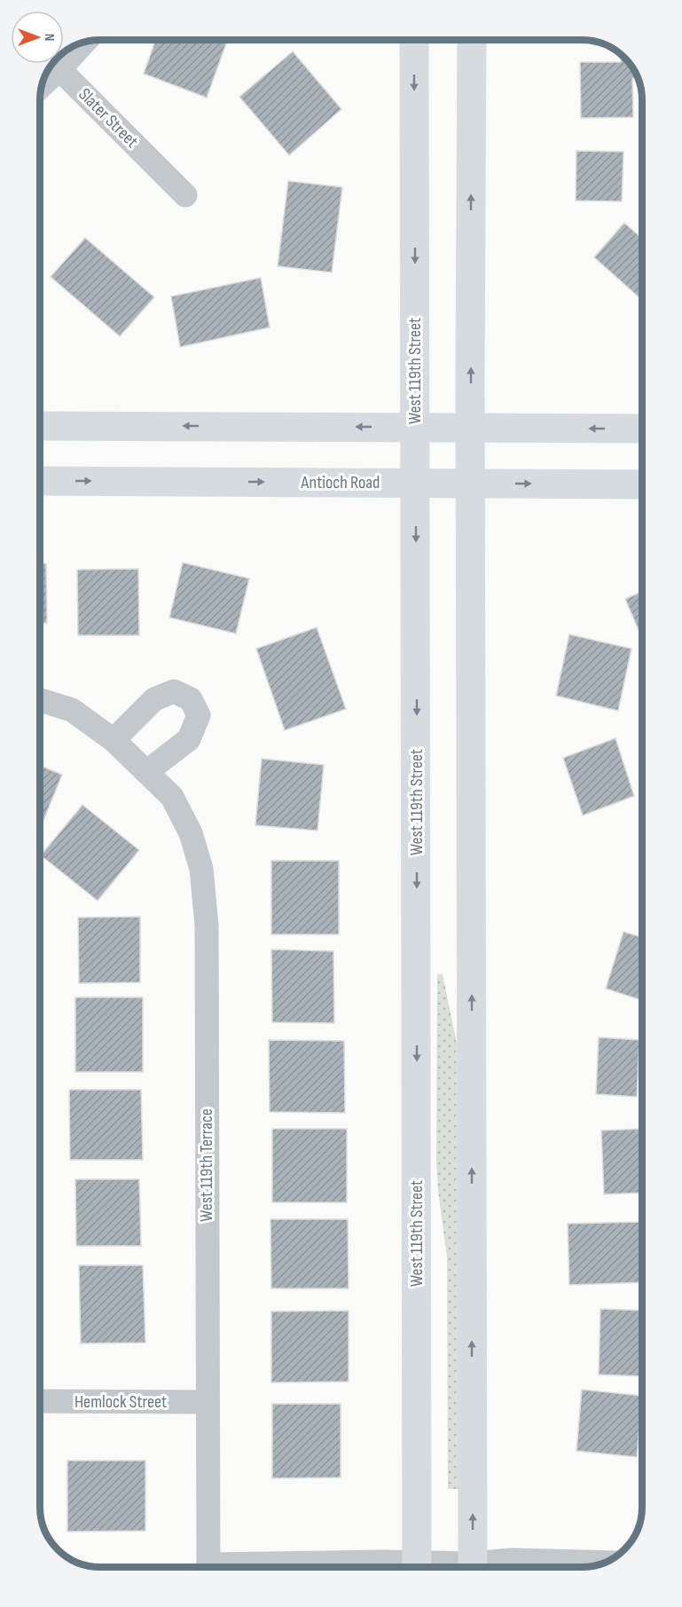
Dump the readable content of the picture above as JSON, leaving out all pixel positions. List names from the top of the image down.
{
  "streets": {
    "main road": ["West 119th Street", "Antioch Road"],
    "street": ["Slater Street", "West 119th Terrace", "Hemlock Street"]
  },
  "crossings": [
    ["West 119th Street", "Antioch Road"],
    ["West 119th Terrace", "Hemlock Street"]
  ],
  "north": "right"
}
